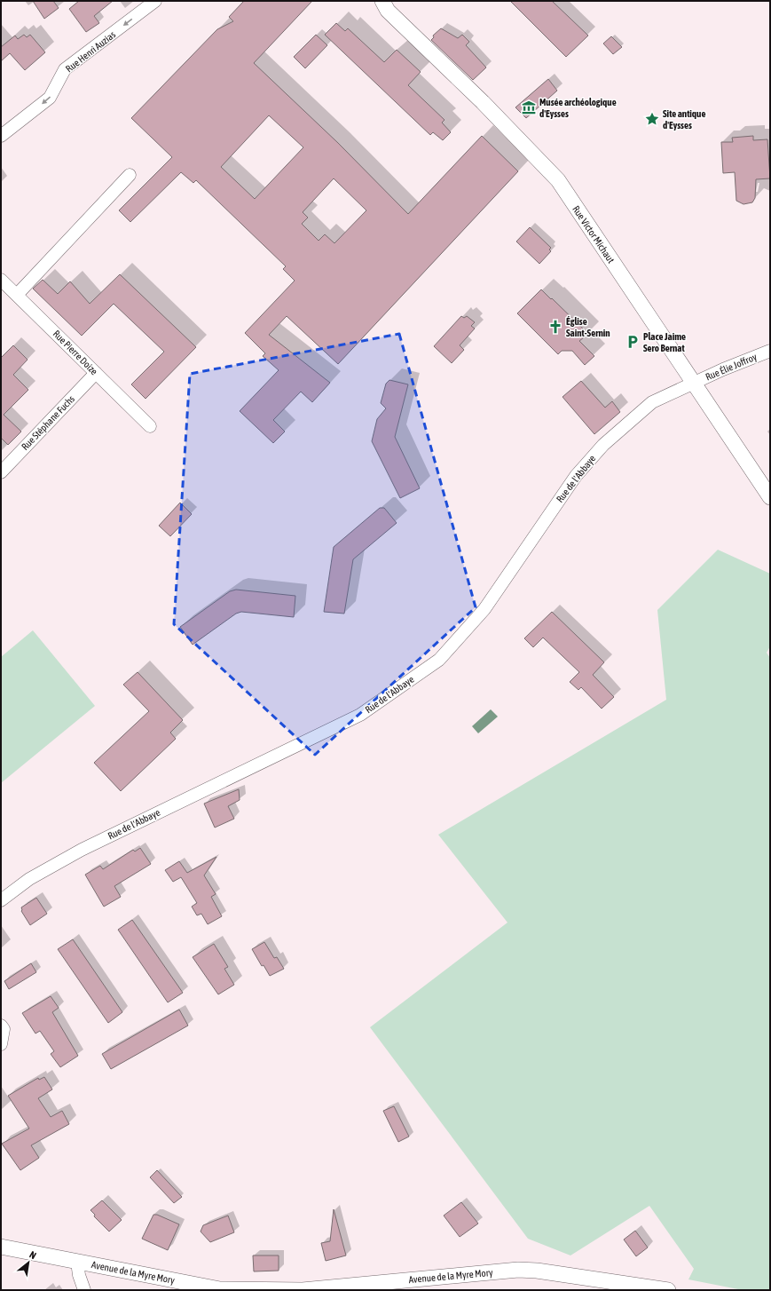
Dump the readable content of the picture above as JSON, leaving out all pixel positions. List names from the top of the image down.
{
  "streets": {
    "street": [
      "Rue Henri Auzias",
      "Rue Victor Michaut",
      "Rue Pierre Doize",
      "Rue Élie Joffroy",
      "Rue Stéphane Fuchs",
      "Rue de l'Abbaye",
      "Avenue de la Myre Mory"
    ]
  },
  "crossings": [
    ["Rue Victor Michaut", "Rue Élie Joffroy"],
    ["Rue Victor Michaut", "Rue de l'Abbaye"],
    ["Rue Pierre Doize", "Rue Stéphane Fuchs"],
    ["Rue Élie Joffroy", "Rue de l'Abbaye"]
  ],
  "one_way": ["Rue Henri Auzias"],
  "places": {
    "museum": ["Musée archéologique d'Eysses"],
    "place": ["Site antique d'Eysses"],
    "church": ["Église Saint-Sernin"],
    "parking": ["Place Jaime Sero Bernat"]
  },
  "north": "top right"
}
